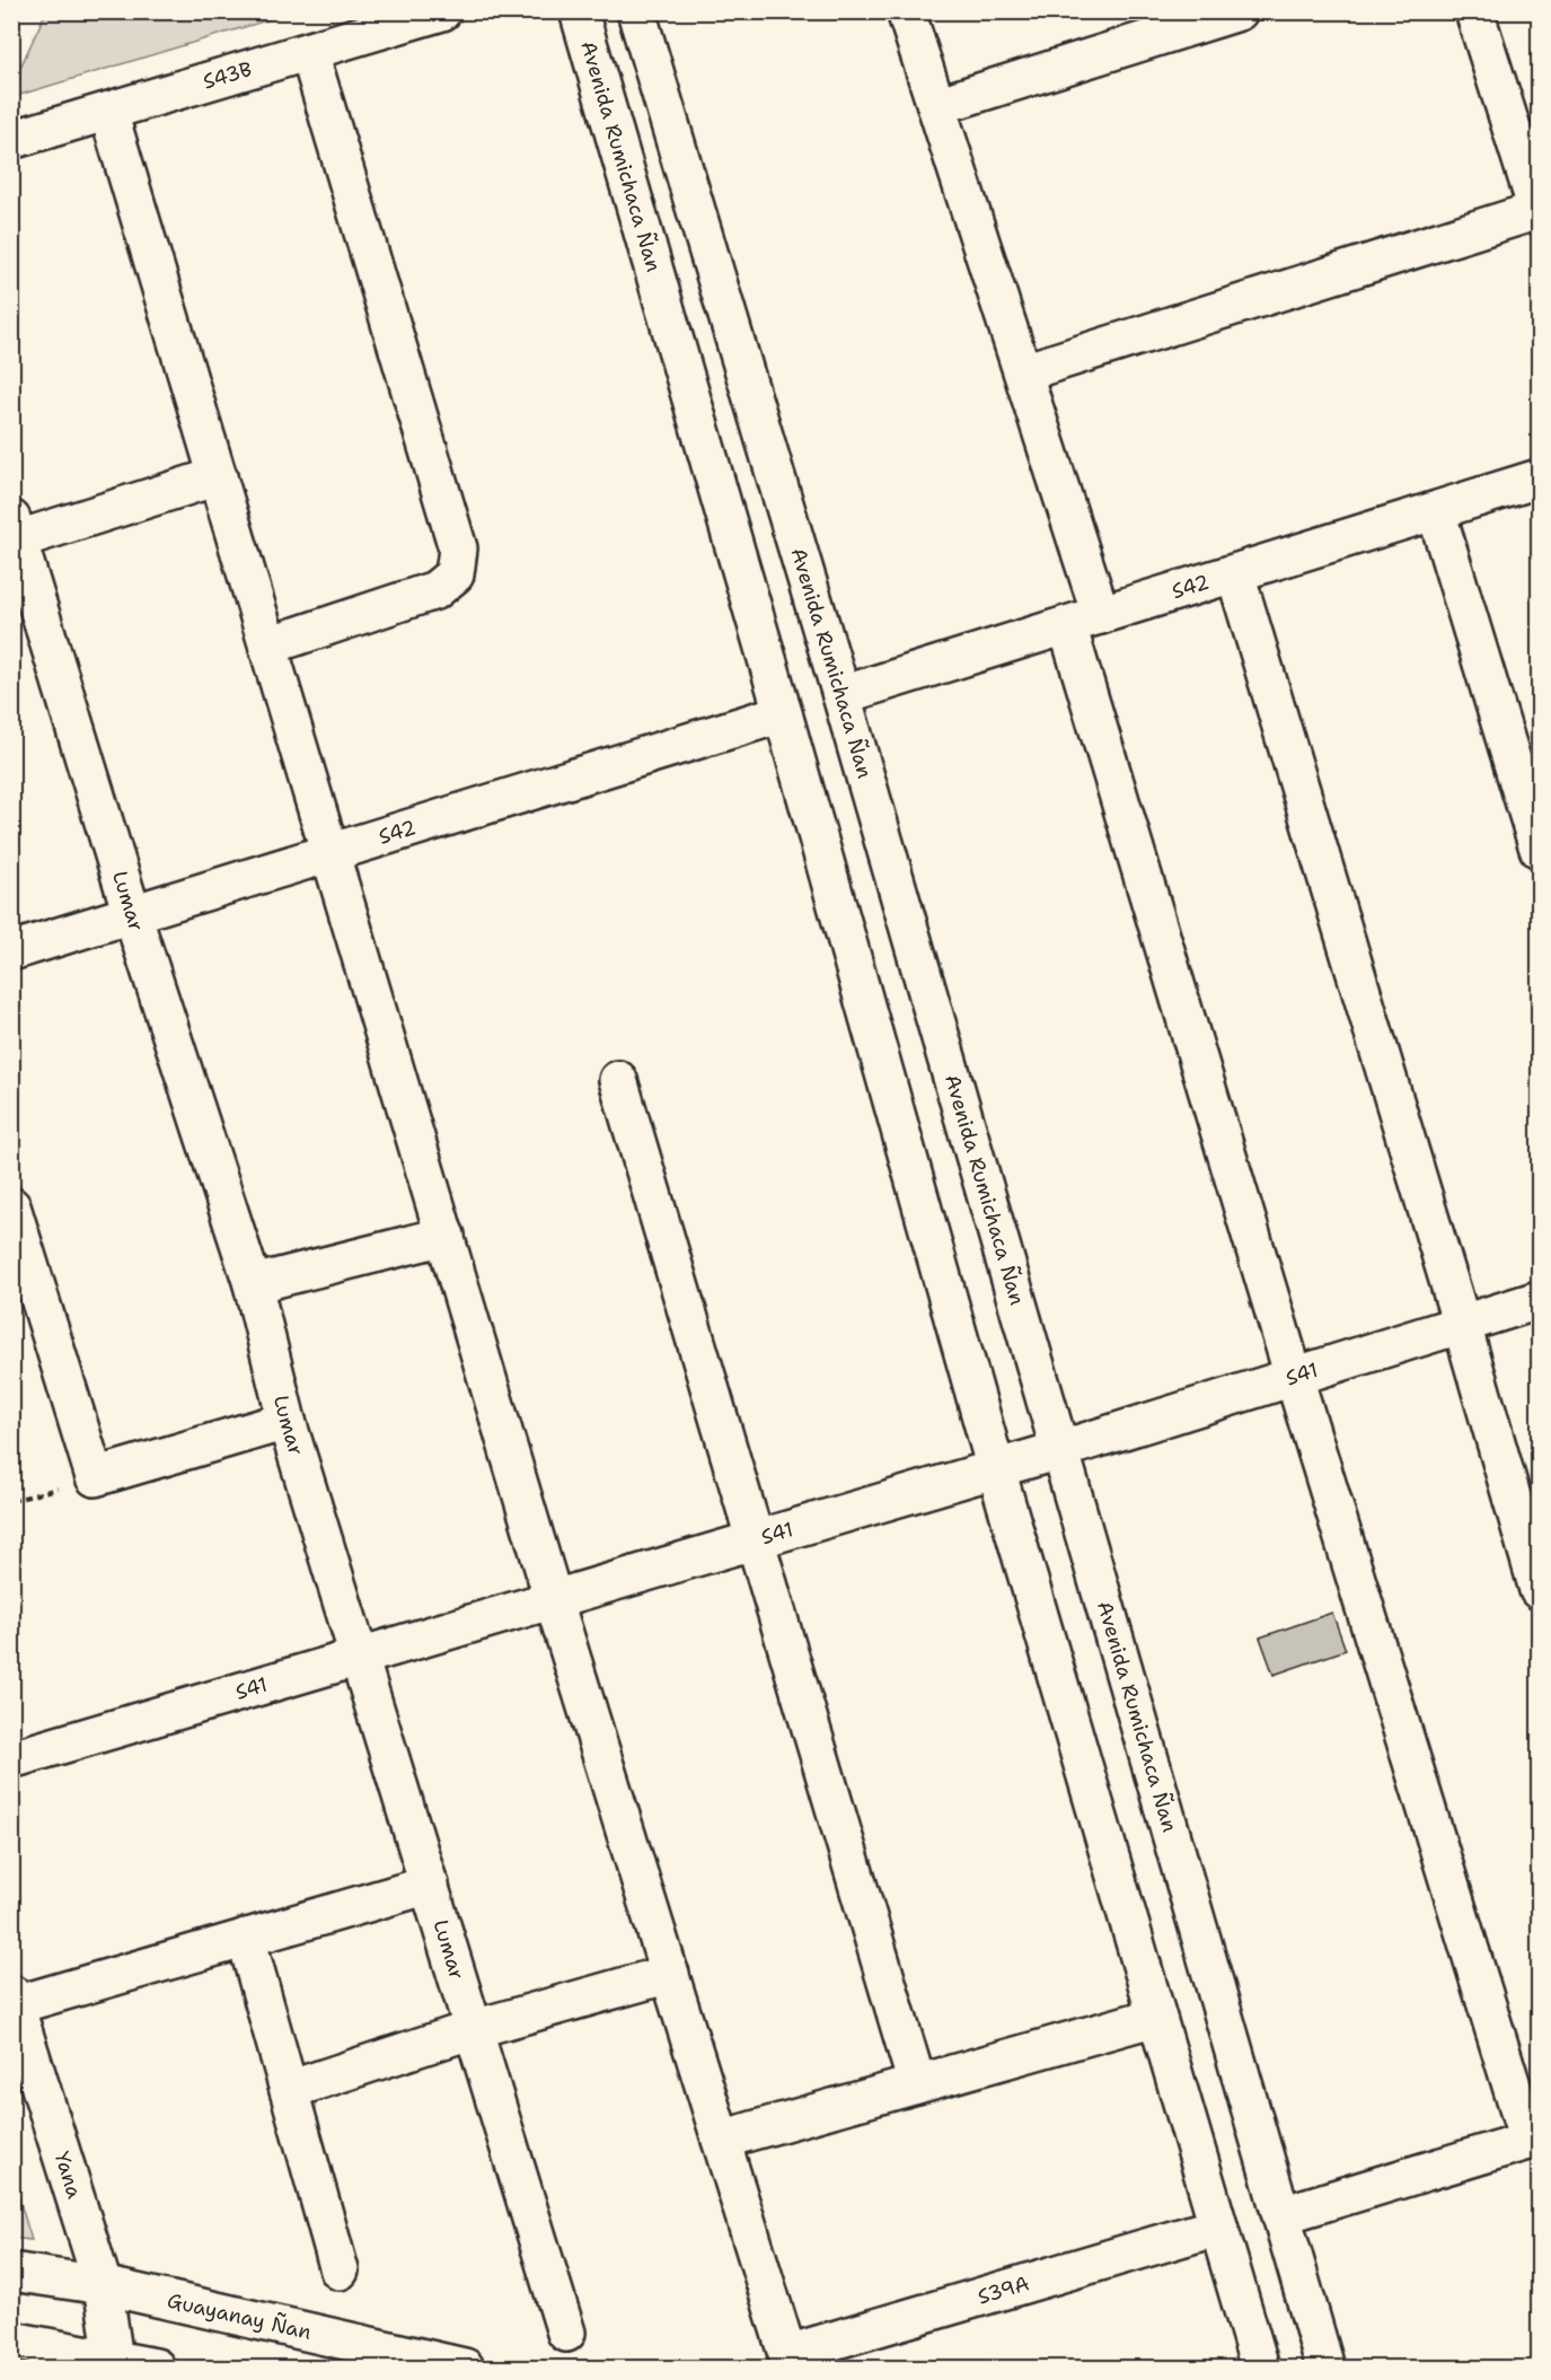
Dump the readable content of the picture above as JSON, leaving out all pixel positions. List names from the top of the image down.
{
  "streets": {
    "street": [
      "S43B",
      "Avenida Rumichaca Ñan",
      "S42",
      "Lumar",
      "S41",
      "Yana",
      "S39A",
      "Guayanay Ñan"
    ]
  },
  "crossings": [
    ["Avenida Rumichaca Ñan", "S42"],
    ["Avenida Rumichaca Ñan", "S41"],
    ["Avenida Rumichaca Ñan", "S39A"],
    ["S42", "Lumar"],
    ["Lumar", "S41"],
    ["Yana", "Guayanay Ñan"]
  ]
}
